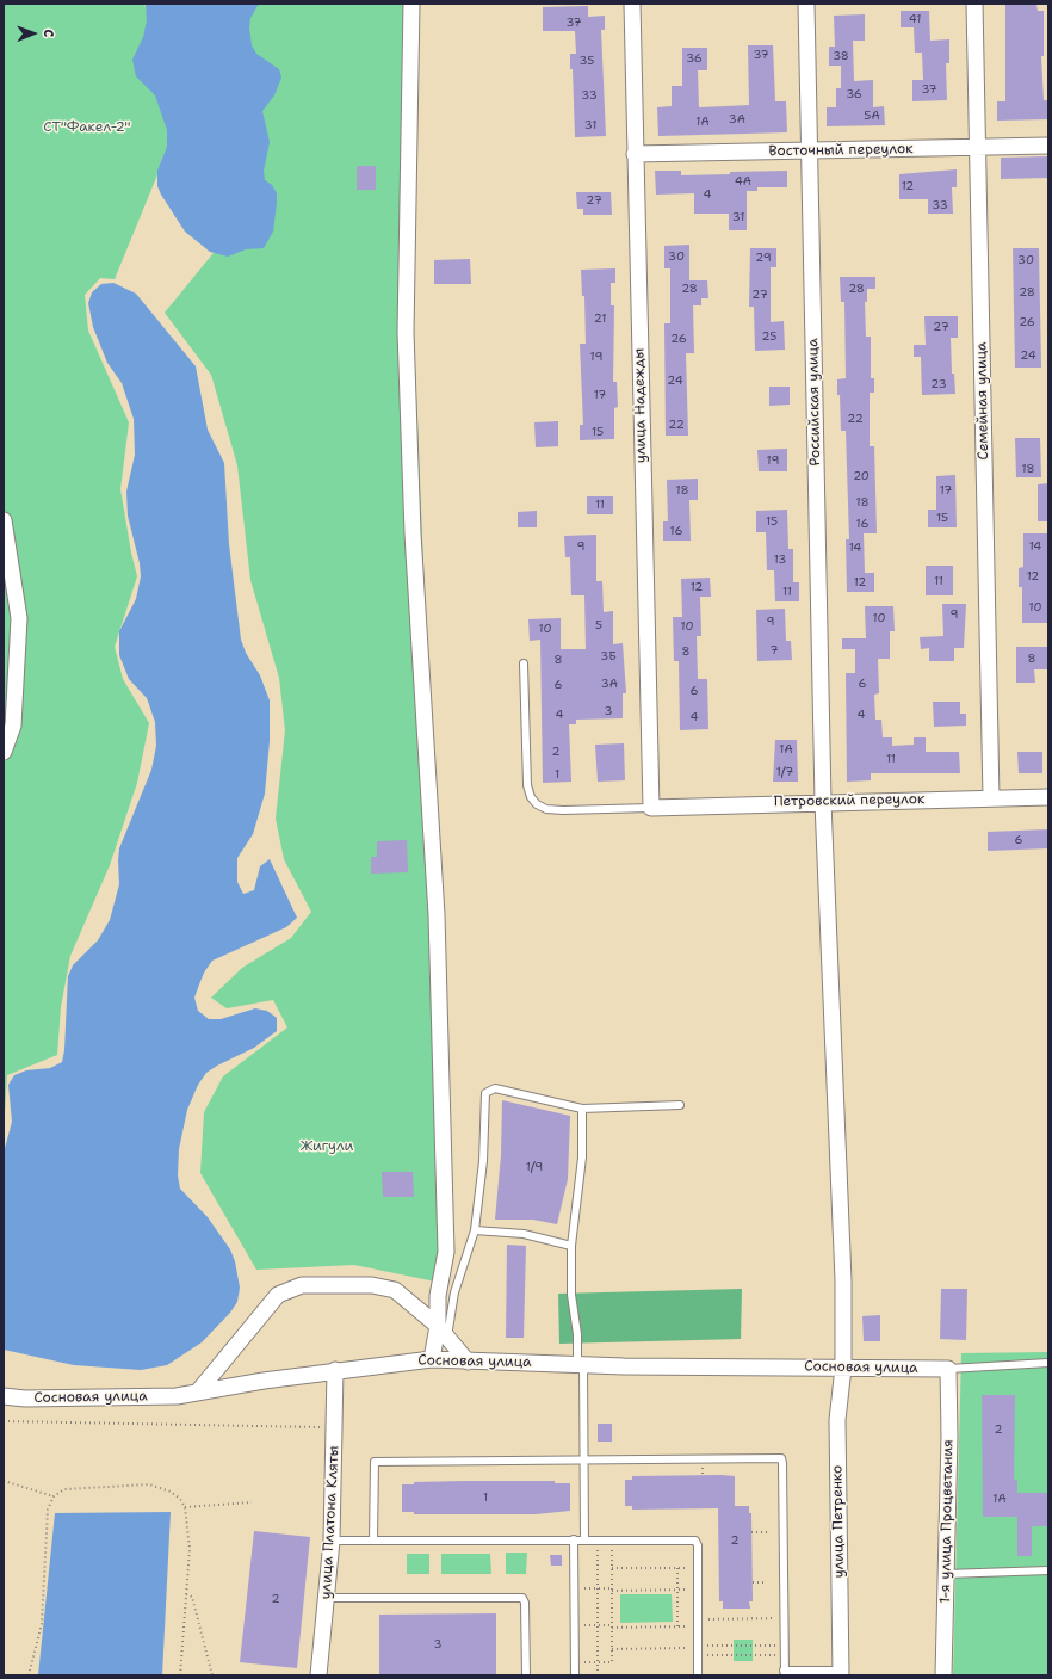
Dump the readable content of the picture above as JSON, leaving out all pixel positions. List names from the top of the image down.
{
  "streets": {
    "street": [
      "Восточный переулок",
      "Семейная улица",
      "Российская улица",
      "улица Надежды",
      "Петровский переулок",
      "Сосновая улица",
      "улица Петренко",
      "1-я улица Процветания",
      "улица Платона Кляты"
    ]
  },
  "crossings": [
    ["Восточный переулок", "Семейная улица"],
    ["Восточный переулок", "Российская улица"],
    ["Восточный переулок", "улица Надежды"],
    ["Семейная улица", "Петровский переулок"],
    ["Российская улица", "Петровский переулок"],
    ["Российская улица", "Сосновая улица"],
    ["Российская улица", "улица Петренко"],
    ["улица Надежды", "Петровский переулок"],
    ["Сосновая улица", "улица Петренко"],
    ["Сосновая улица", "1-я улица Процветания"],
    ["Сосновая улица", "улица Платона Кляты"]
  ],
  "parks": ["СТ\"Факел-2\"", "Жигули"],
  "house_numbers": [
    "41",
    "37",
    "37",
    "38",
    "36",
    "35",
    "37",
    "36",
    "33",
    "5А",
    "3А",
    "1А",
    "31",
    "4А",
    "12",
    "4",
    "27",
    "33",
    "31",
    "30",
    "29",
    "30",
    "28",
    "28",
    "28",
    "27",
    "21",
    "26",
    "27",
    "25",
    "26",
    "24",
    "19",
    "24",
    "23",
    "17",
    "22",
    "22",
    "15",
    "19",
    "18",
    "20",
    "18",
    "17",
    "18",
    "11",
    "15",
    "15",
    "16",
    "16",
    "9",
    "14",
    "14",
    "13",
    "12",
    "11",
    "12",
    "12",
    "11",
    "10",
    "9",
    "10",
    "9",
    "5",
    "10",
    "10",
    "7",
    "8",
    "3Б",
    "8",
    "8",
    "3А",
    "6",
    "6",
    "6",
    "3",
    "4",
    "4",
    "4",
    "1А",
    "2",
    "11",
    "1/7",
    "1",
    "6",
    "1/9",
    "2",
    "1",
    "1А",
    "2",
    "2",
    "3"
  ],
  "north": "right"
}
